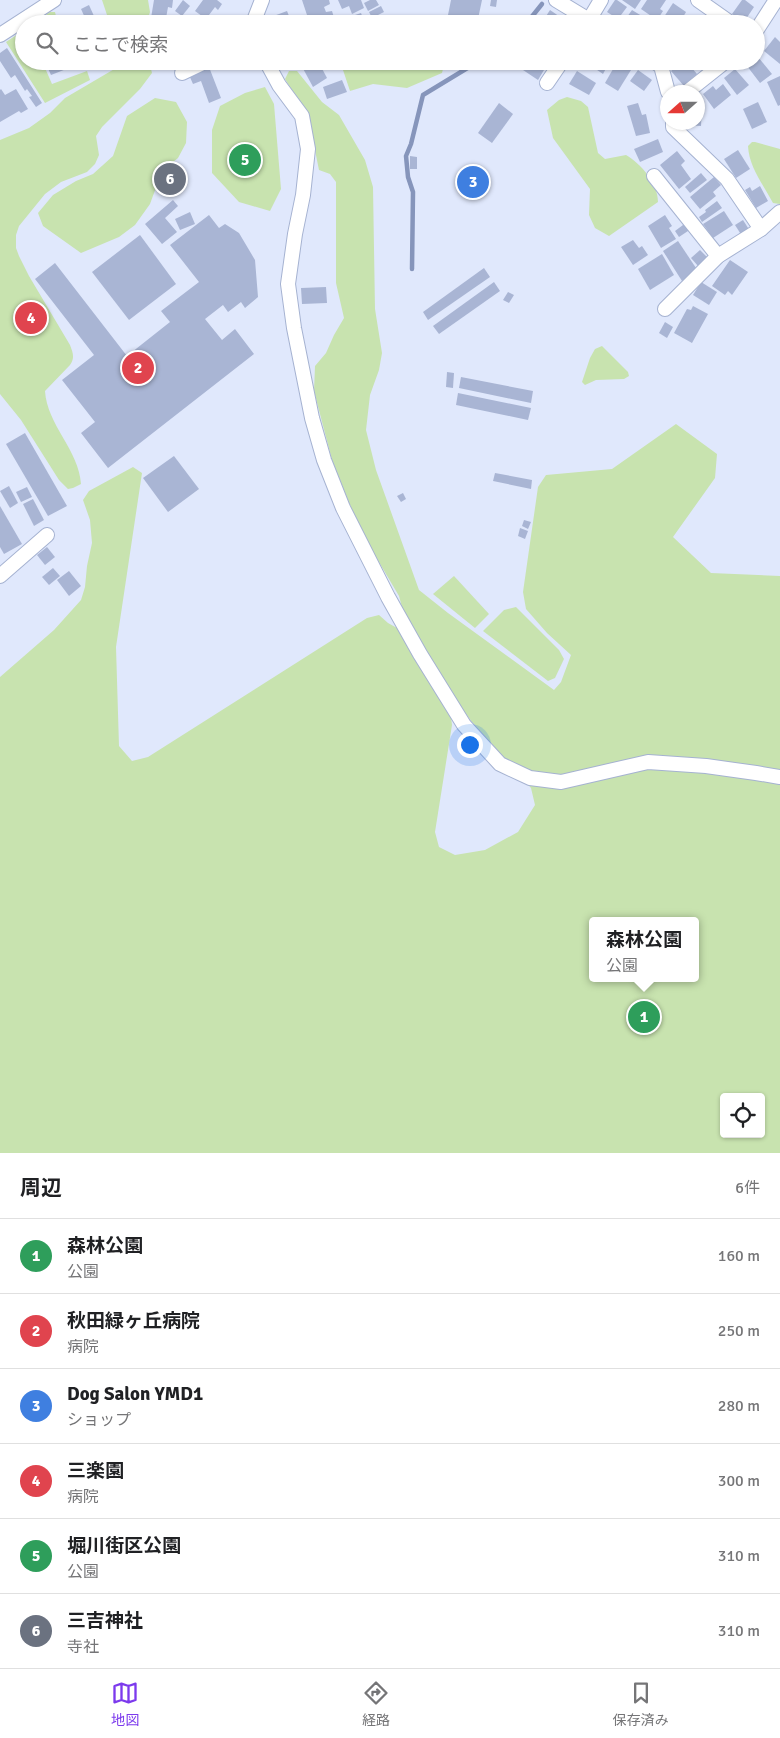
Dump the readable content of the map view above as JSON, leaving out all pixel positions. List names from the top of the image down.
{
  "north": "left",
  "page": {
    "search": "ここで検索",
    "pins": [
      "5",
      "6",
      "3",
      "4",
      "2",
      "1"
    ],
    "popup": ["森林公園", "公園"],
    "heading": ["周辺", "6件"],
    "list": [
      {
        "mark": "1",
        "name": "森林公園",
        "note": "公園",
        "value": "160 m"
      },
      {
        "mark": "2",
        "name": "秋田緑ヶ丘病院",
        "note": "病院",
        "value": "250 m"
      },
      {
        "mark": "3",
        "name": "Dog Salon YMD1",
        "note": "ショップ",
        "value": "280 m"
      },
      {
        "mark": "4",
        "name": "三楽園",
        "note": "病院",
        "value": "300 m"
      },
      {
        "mark": "5",
        "name": "堀川街区公園",
        "note": "公園",
        "value": "310 m"
      },
      {
        "mark": "6",
        "name": "三吉神社",
        "note": "寺社",
        "value": "310 m"
      }
    ],
    "nav": ["地図", "経路", "保存済み"]
  }
}
